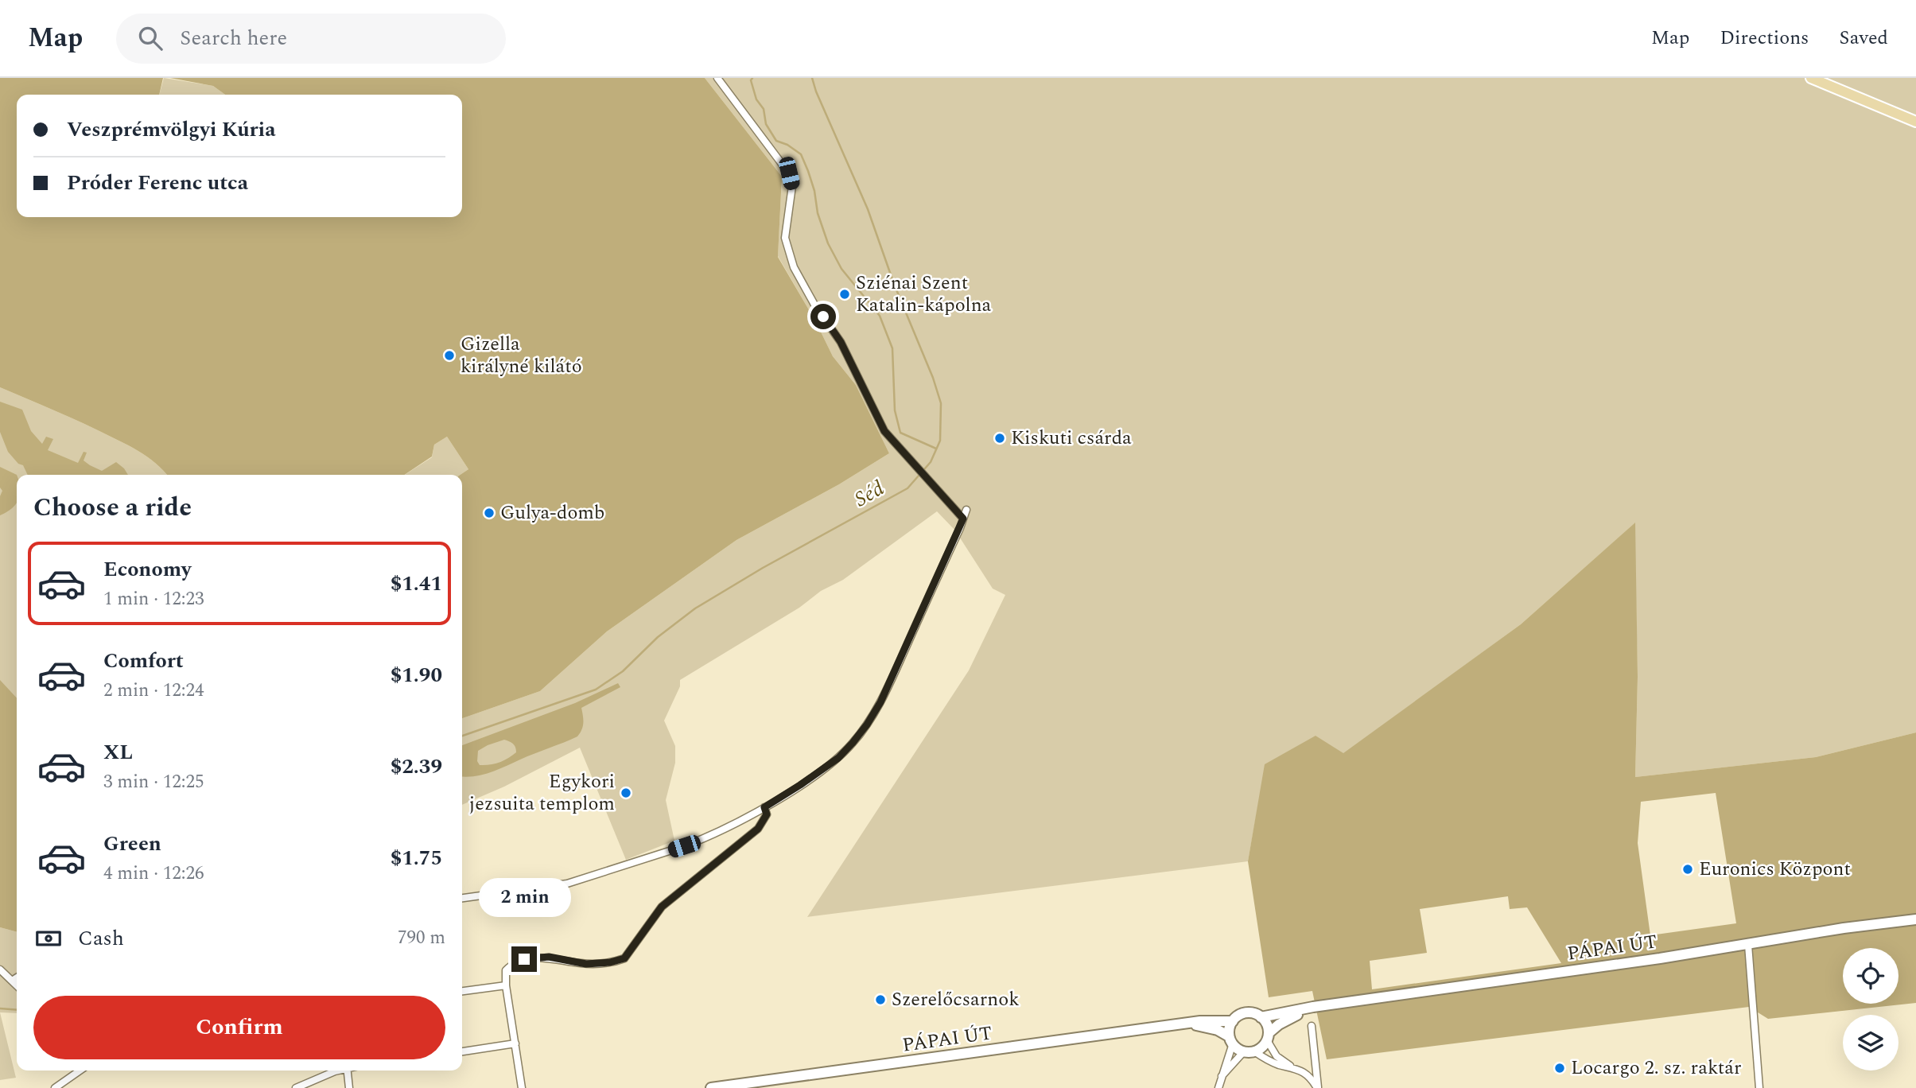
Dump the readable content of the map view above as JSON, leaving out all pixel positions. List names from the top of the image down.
{
  "streets": {
    "main road": ["PÁPAI ÚT"]
  },
  "water": ["Séd"],
  "places": [
    "Sziénai Szent Katalin-kápolna",
    "Gizella királyné kilátó",
    "Kiskuti csárda",
    "Gulya-domb",
    "Egykori jezsuita templom",
    "Euronics Központ",
    "Szerelőcsarnok",
    "Locargo 2. sz. raktár"
  ],
  "page": {
    "header": "Map",
    "search": "Search here",
    "nav": ["Map", "Directions", "Saved"],
    "banner": ["Veszprémvölgyi Kúria", "Próder Ferenc utca"],
    "heading": "Choose a ride",
    "list": [
      {
        "name": "Economy",
        "note": "1 min · 12:23",
        "value": "$1.41"
      },
      {
        "name": "Comfort",
        "note": "2 min · 12:24",
        "value": "$1.90"
      },
      {
        "name": "XL",
        "note": "3 min · 12:25",
        "value": "$2.39"
      },
      {
        "name": "Green",
        "note": "4 min · 12:26",
        "value": "$1.75"
      }
    ],
    "bubble": "2 min",
    "pay": ["Cash", "790 m"],
    "buttons": "Confirm"
  }
}
